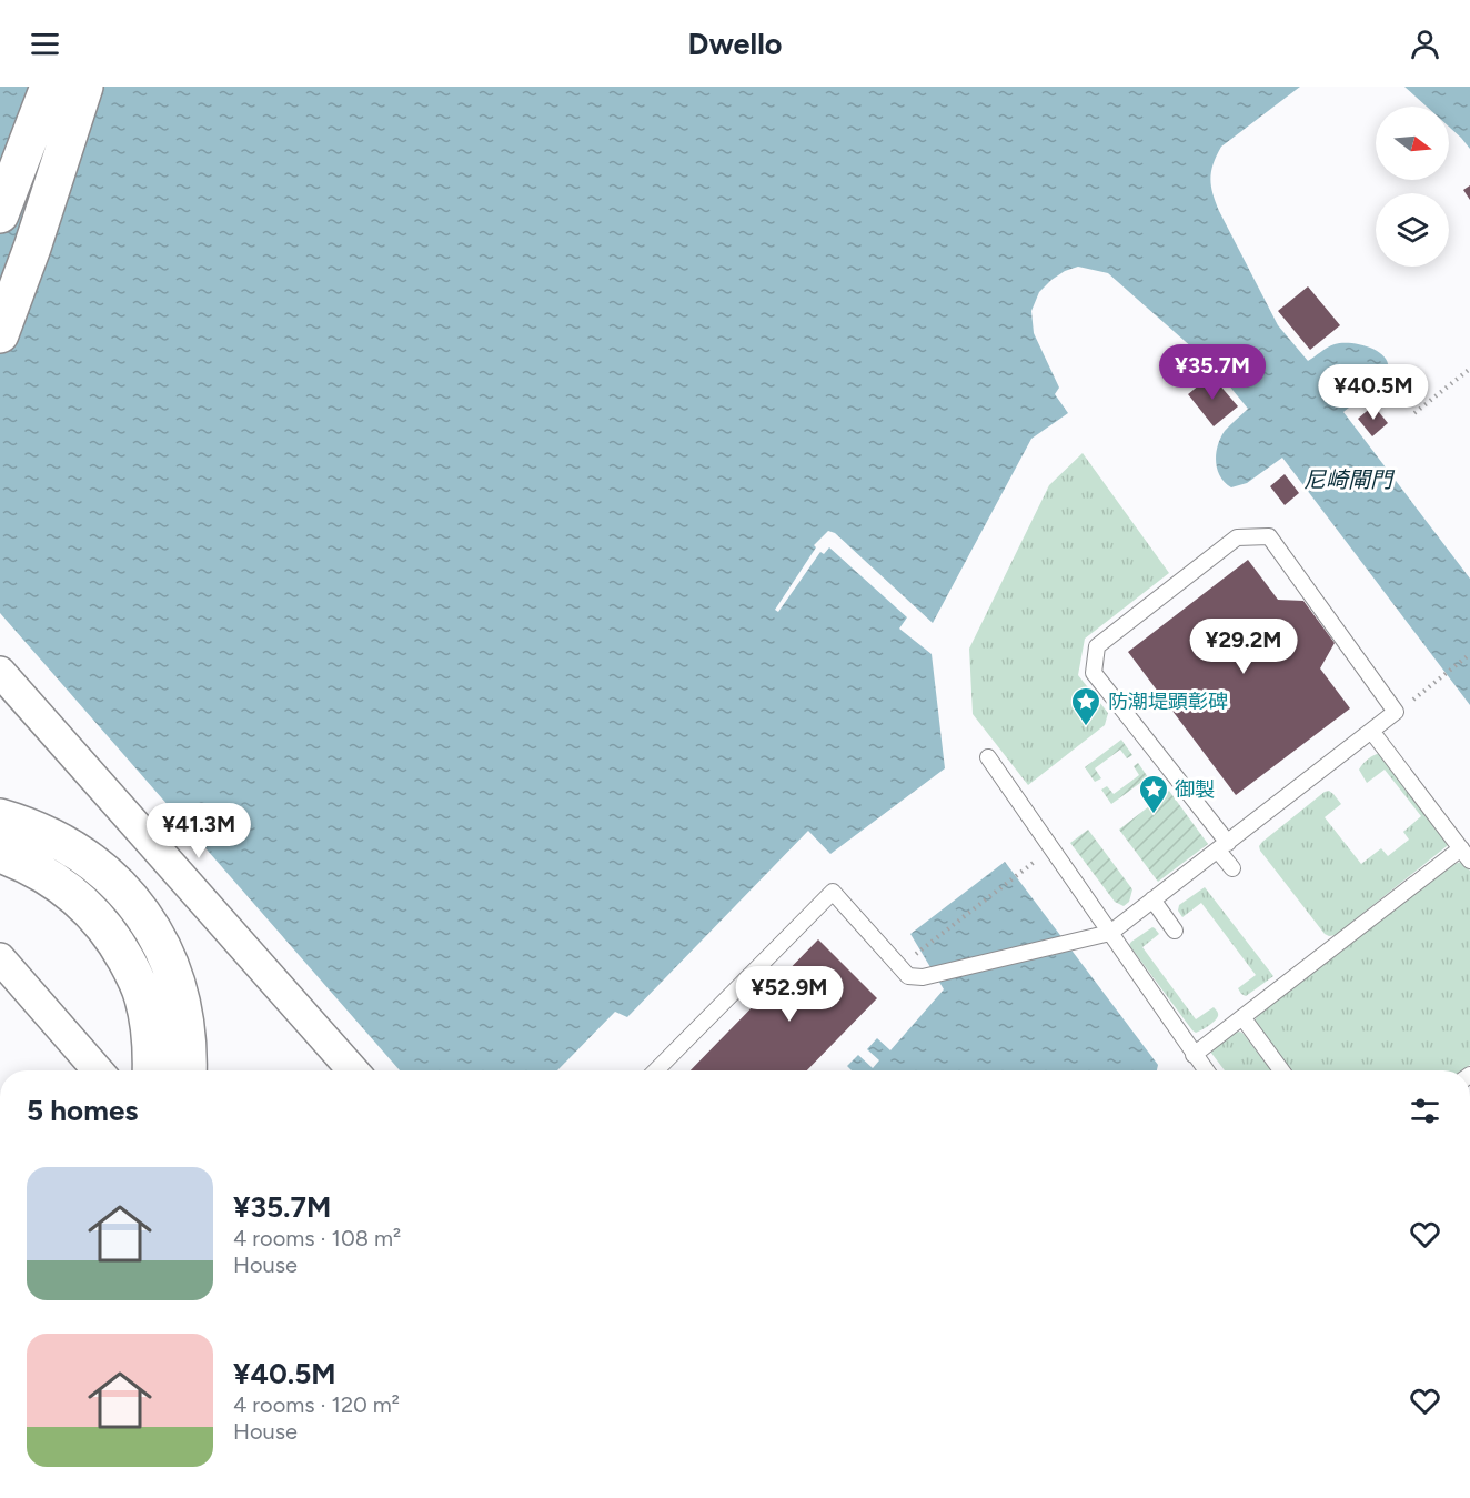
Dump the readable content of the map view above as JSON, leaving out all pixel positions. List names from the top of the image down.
{
  "water": ["尼崎閘門"],
  "places": {
    "place": ["防潮堤顕彰碑", "御製"]
  },
  "north": "right",
  "page": {
    "header": "Dwello",
    "price": [
      "¥35.7M",
      "¥40.5M",
      "¥29.2M",
      "¥41.3M",
      "¥52.9M"
    ],
    "heading": "5 homes",
    "list": [
      {
        "name": "¥35.7M",
        "note": "4 rooms · 108 m² · House"
      },
      {
        "name": "¥40.5M",
        "note": "4 rooms · 120 m² · House"
      }
    ]
  }
}
